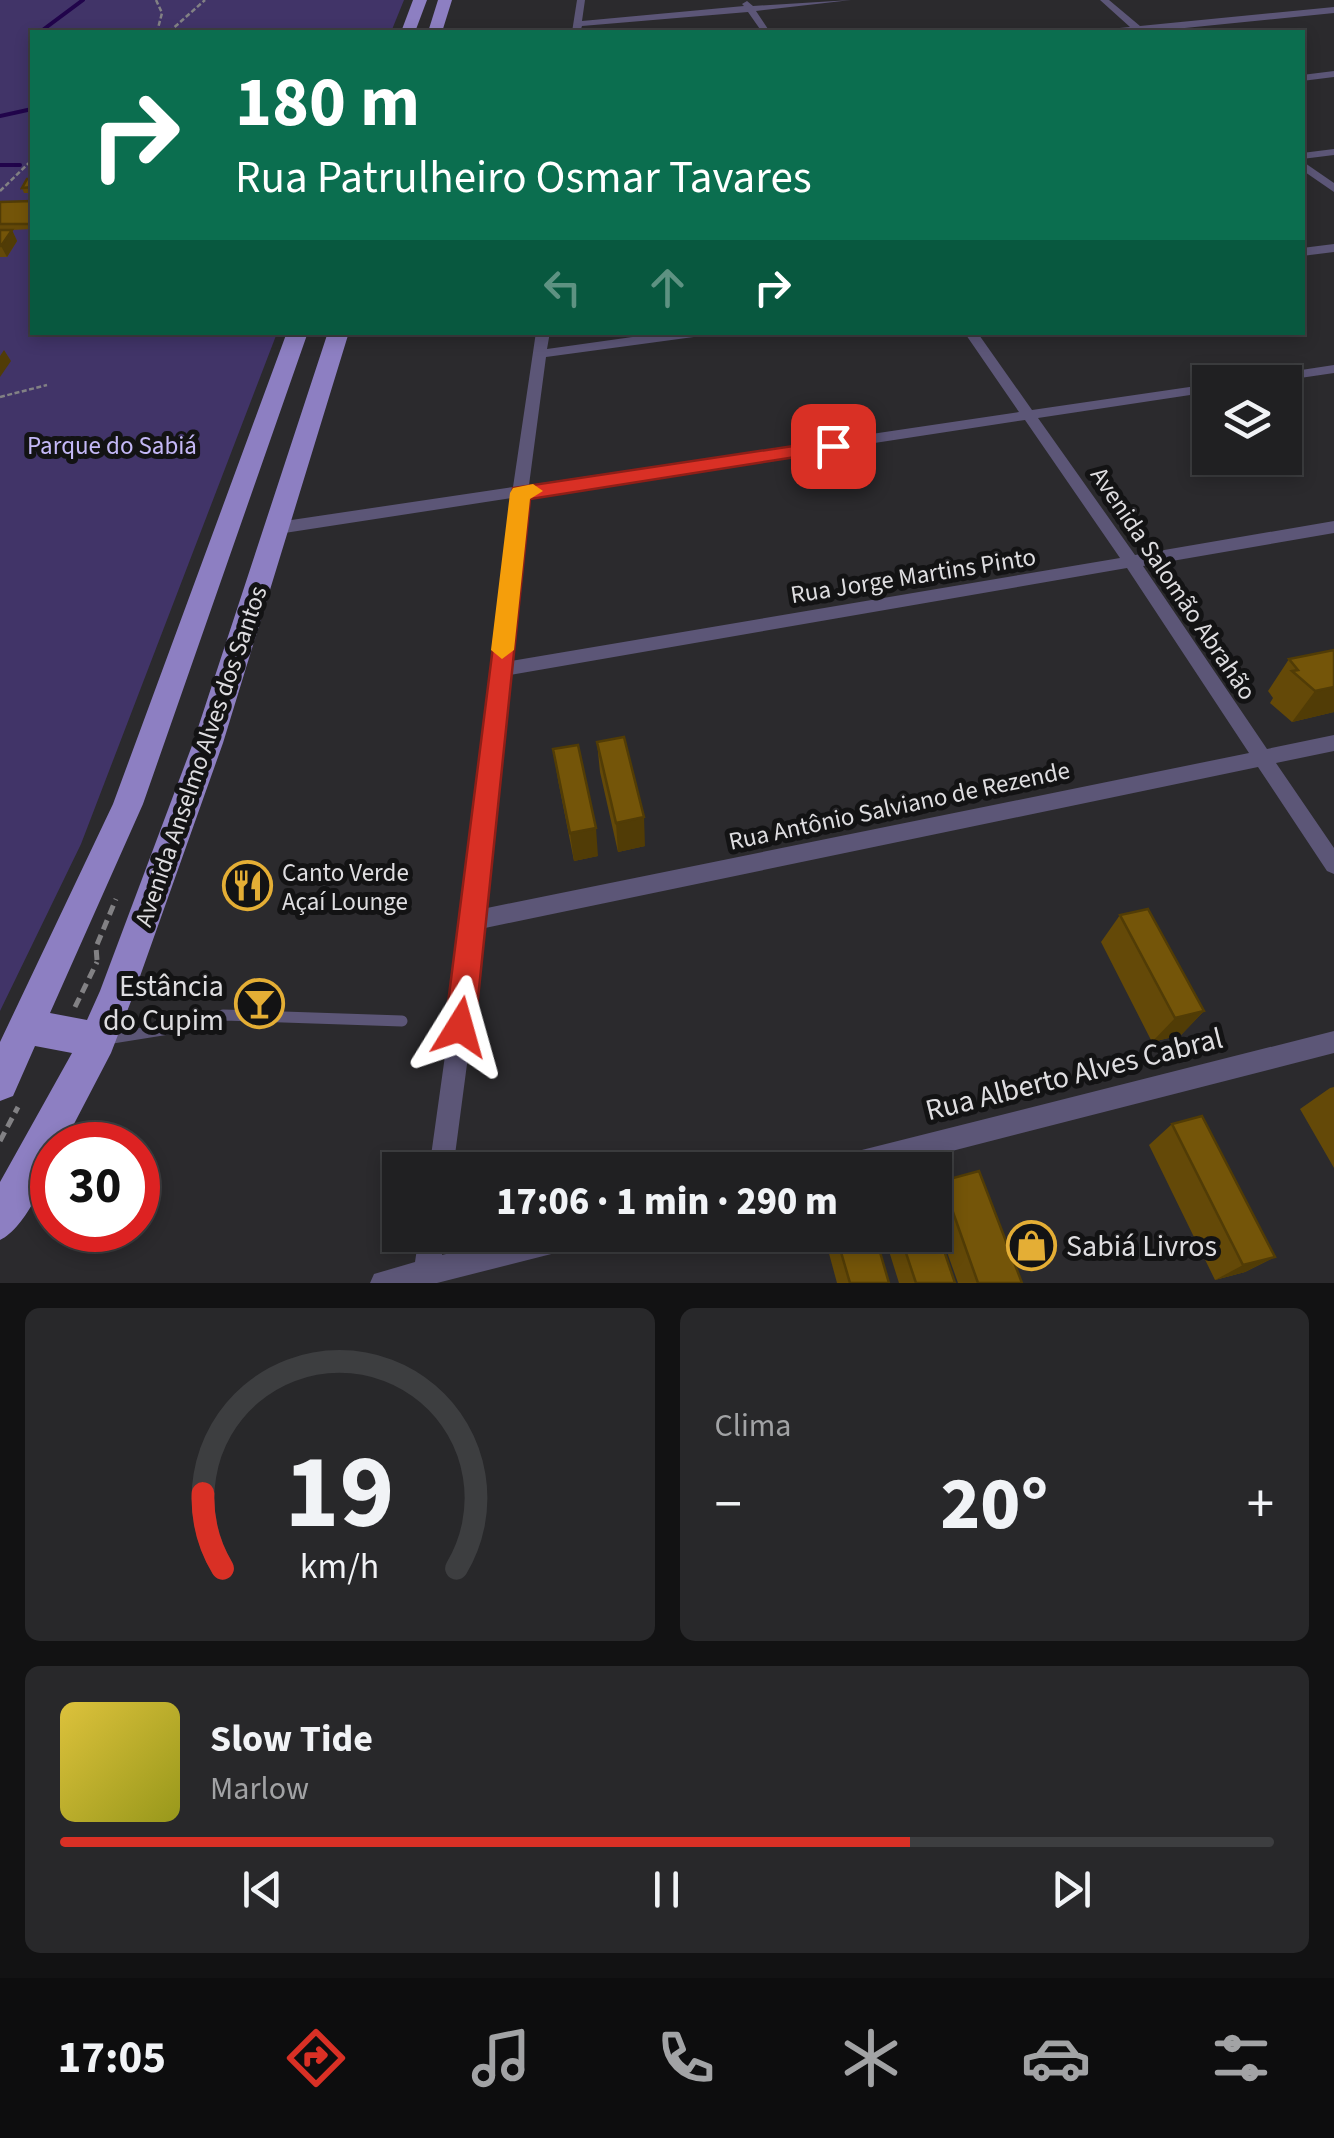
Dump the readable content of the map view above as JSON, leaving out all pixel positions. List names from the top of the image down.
{
  "streets": {
    "main road": ["Avenida Anselmo Alves dos Santos"],
    "street": [
      "Rua Jorge Martins Pinto",
      "Avenida Salomão Abrahão",
      "Rua Antônio Salviano de Rezende",
      "Rua Alberto Alves Cabral"
    ]
  },
  "crossings": [
    ["Rua Jorge Martins Pinto", "Avenida Salomão Abrahão"],
    ["Avenida Salomão Abrahão", "Rua Antônio Salviano de Rezende"]
  ],
  "parks": ["Parque do Sabiá"],
  "places": {
    "restaurant": ["Canto Verde Açaí Lounge"],
    "bar": ["Estância do Cupim"],
    "shop": ["Sabiá Livros"]
  },
  "page": {
    "turn": ["180 m", "Rua Patrulheiro Osmar Tavares"],
    "limit": "30",
    "trip": "17:06 · 1 min · 290 m",
    "tile": "Clima",
    "heat": ["−", "20°", "+"],
    "song": ["Slow Tide", "Marlow"],
    "tabs": "17:05",
    "gauge": ["19", "km/h"]
  }
}
